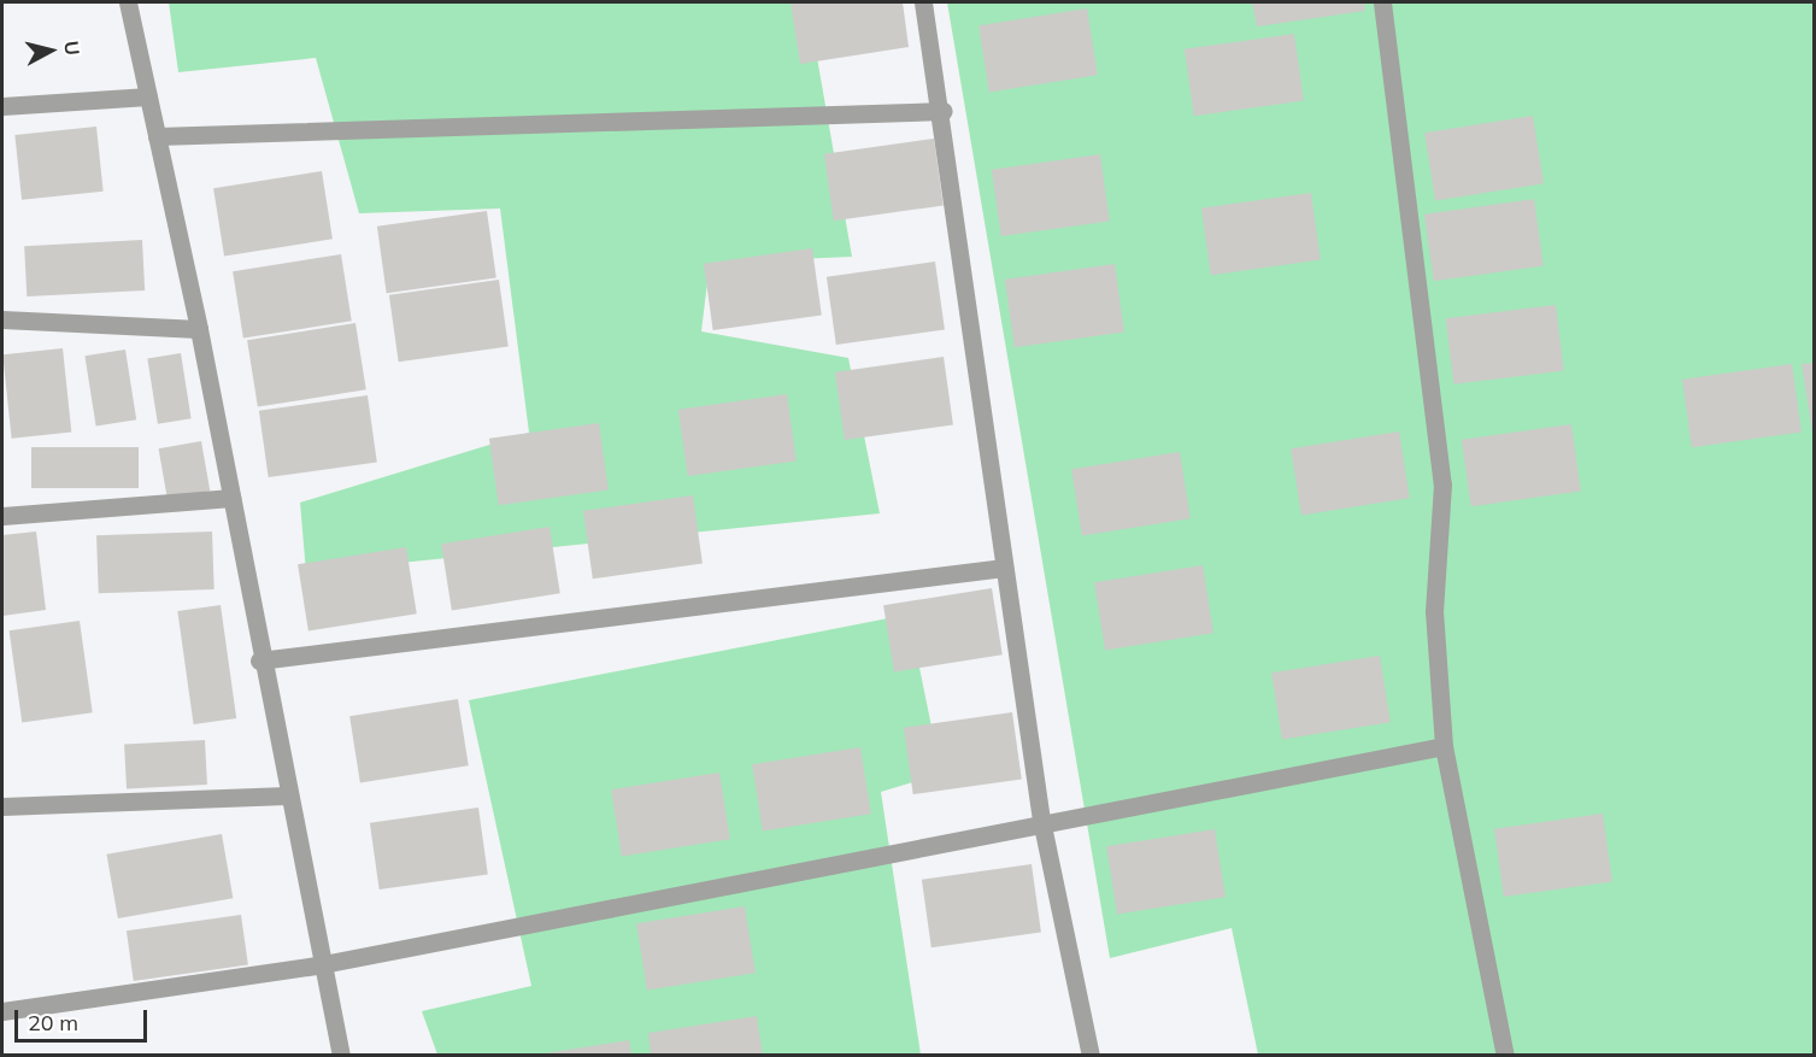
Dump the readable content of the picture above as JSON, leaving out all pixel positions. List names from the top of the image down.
{
  "scale_bar": "20 m",
  "north": "right"
}
